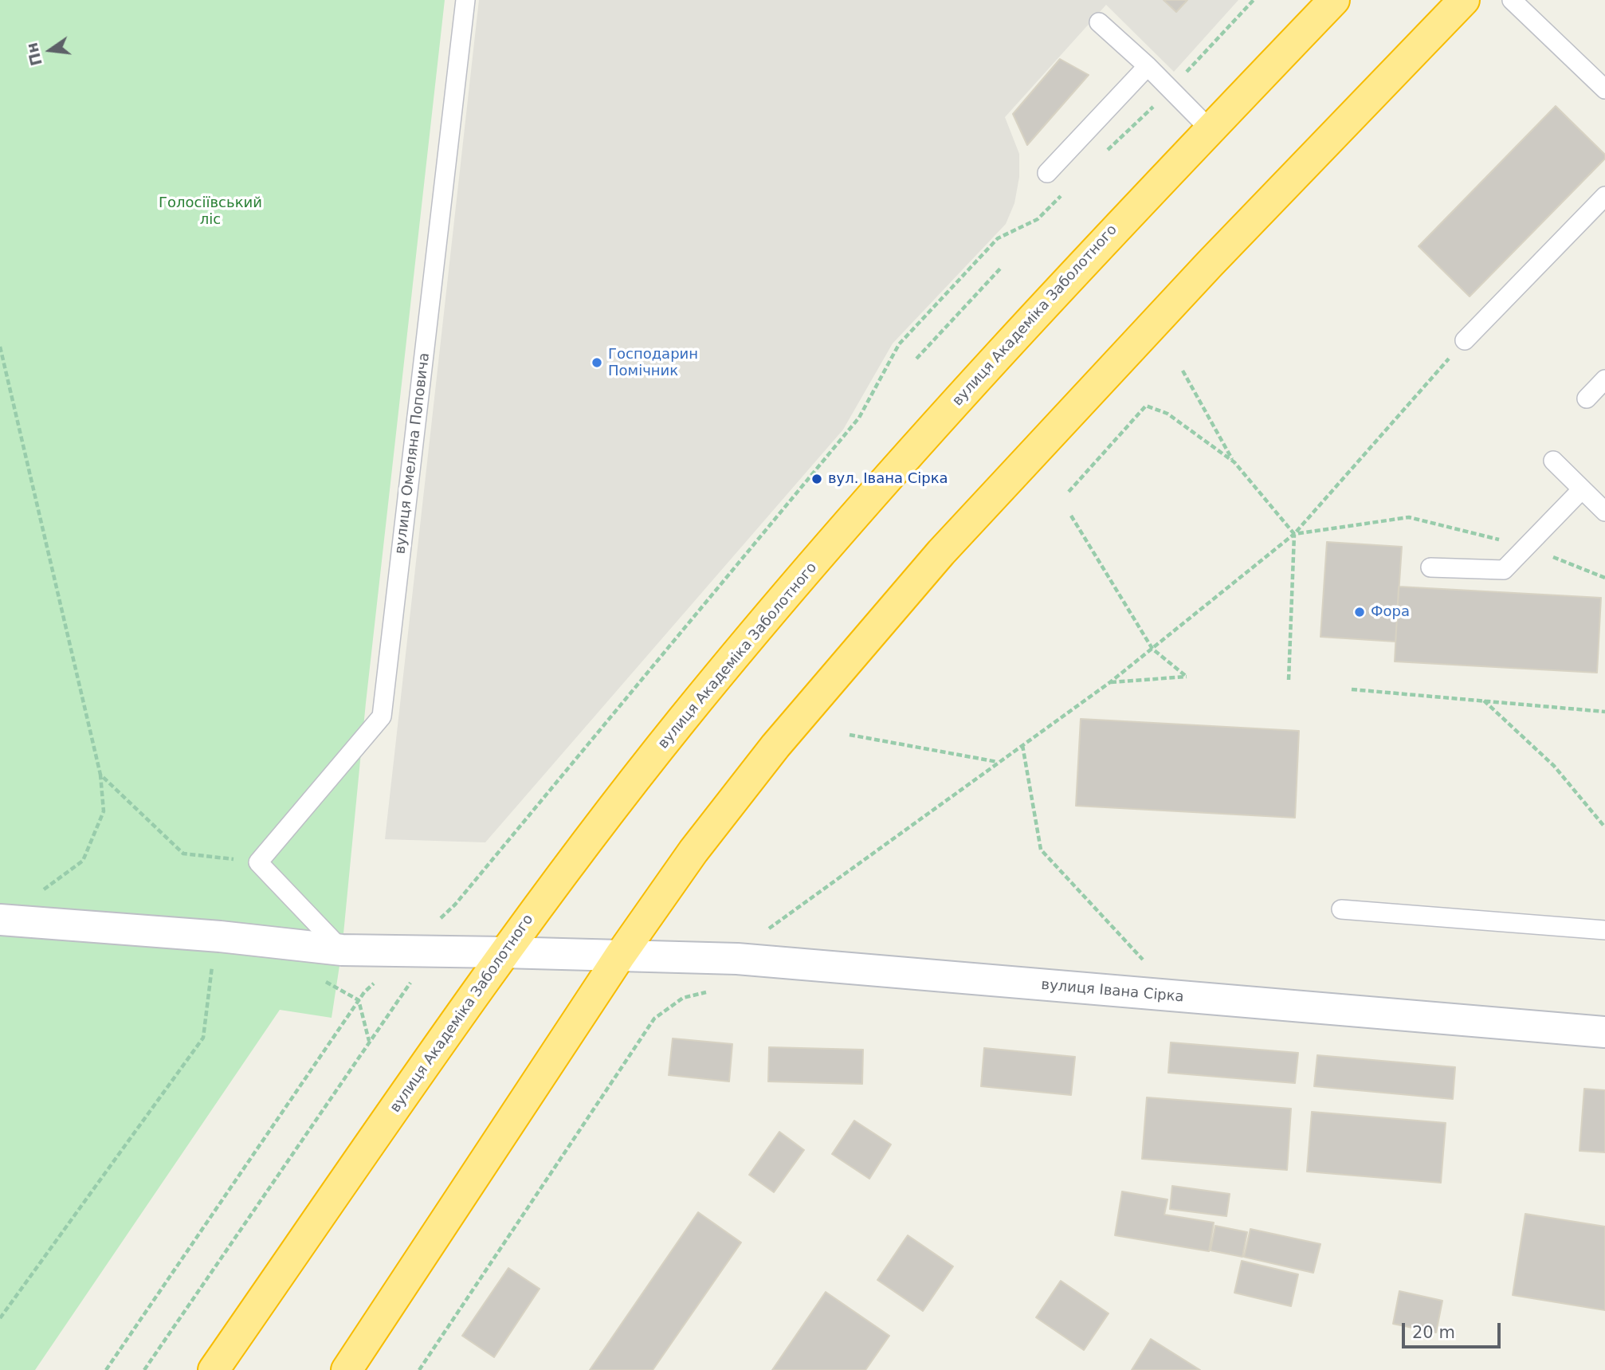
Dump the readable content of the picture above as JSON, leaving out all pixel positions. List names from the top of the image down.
{
  "streets": {
    "highway": ["вулиця Академіка Заболотного"],
    "street": ["вулиця Івана Сірка"],
    "lane": ["вулиця Омеляна Поповича"]
  },
  "crossings": [
    ["вулиця Академіка Заболотного", "вулиця Івана Сірка"]
  ],
  "parks": ["Голосіївський ліс"],
  "places": ["Господарин Помічник", "вул. Івана Сірка", "Фора"],
  "scale_bar": "20 m",
  "north": "left"
}
